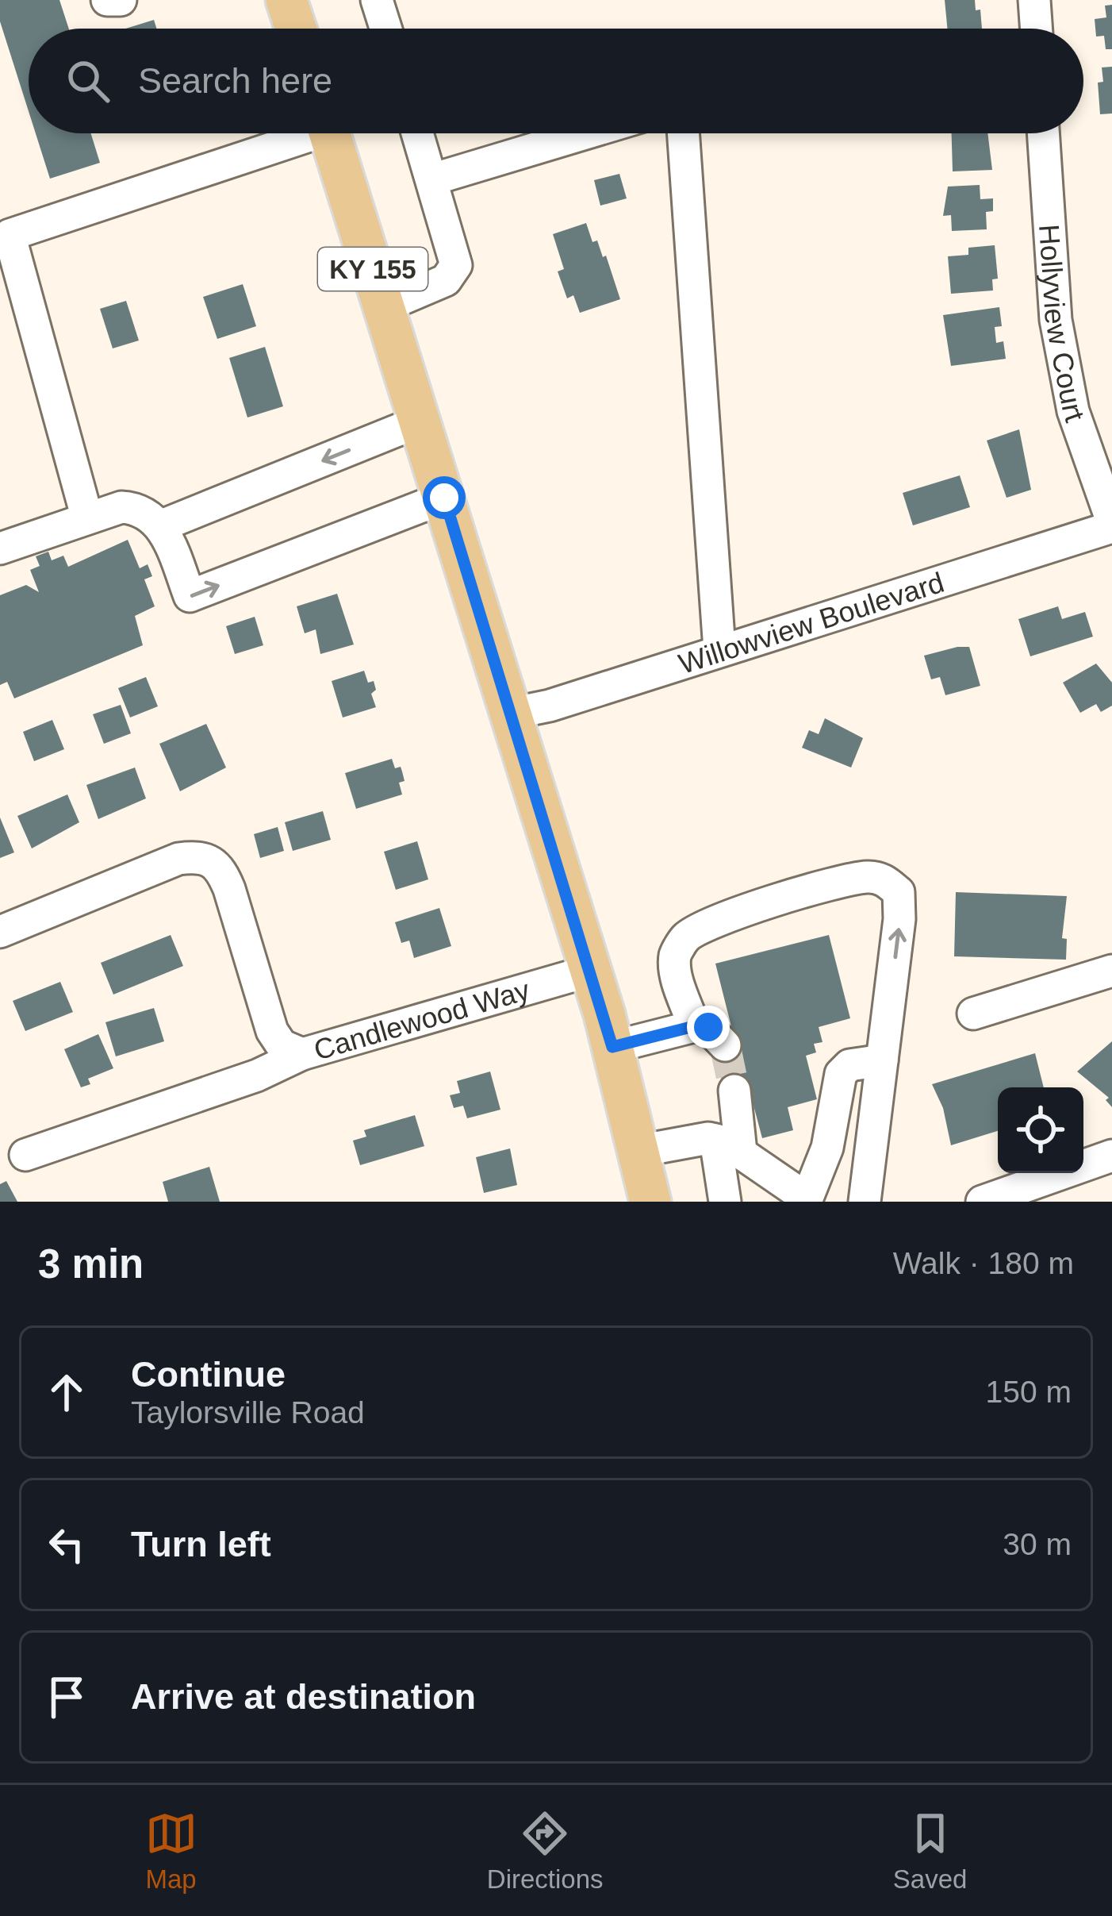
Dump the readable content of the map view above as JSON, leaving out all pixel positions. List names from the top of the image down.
{
  "streets": {
    "main road": ["KY 155"],
    "street": ["Hollyview Court", "Willowview Boulevard", "Candlewood Way"]
  },
  "crossings": [
    ["KY 155", "Willowview Boulevard"],
    ["KY 155", "Candlewood Way"],
    ["Hollyview Court", "Willowview Boulevard"]
  ],
  "page": {
    "search": "Search here",
    "heading": ["3 min", "Walk · 180 m"],
    "list": [
      ["Continue", "Taylorsville Road", "150 m"],
      ["Turn left", "30 m"],
      "Arrive at destination"
    ],
    "nav": ["Map", "Directions", "Saved"]
  }
}
